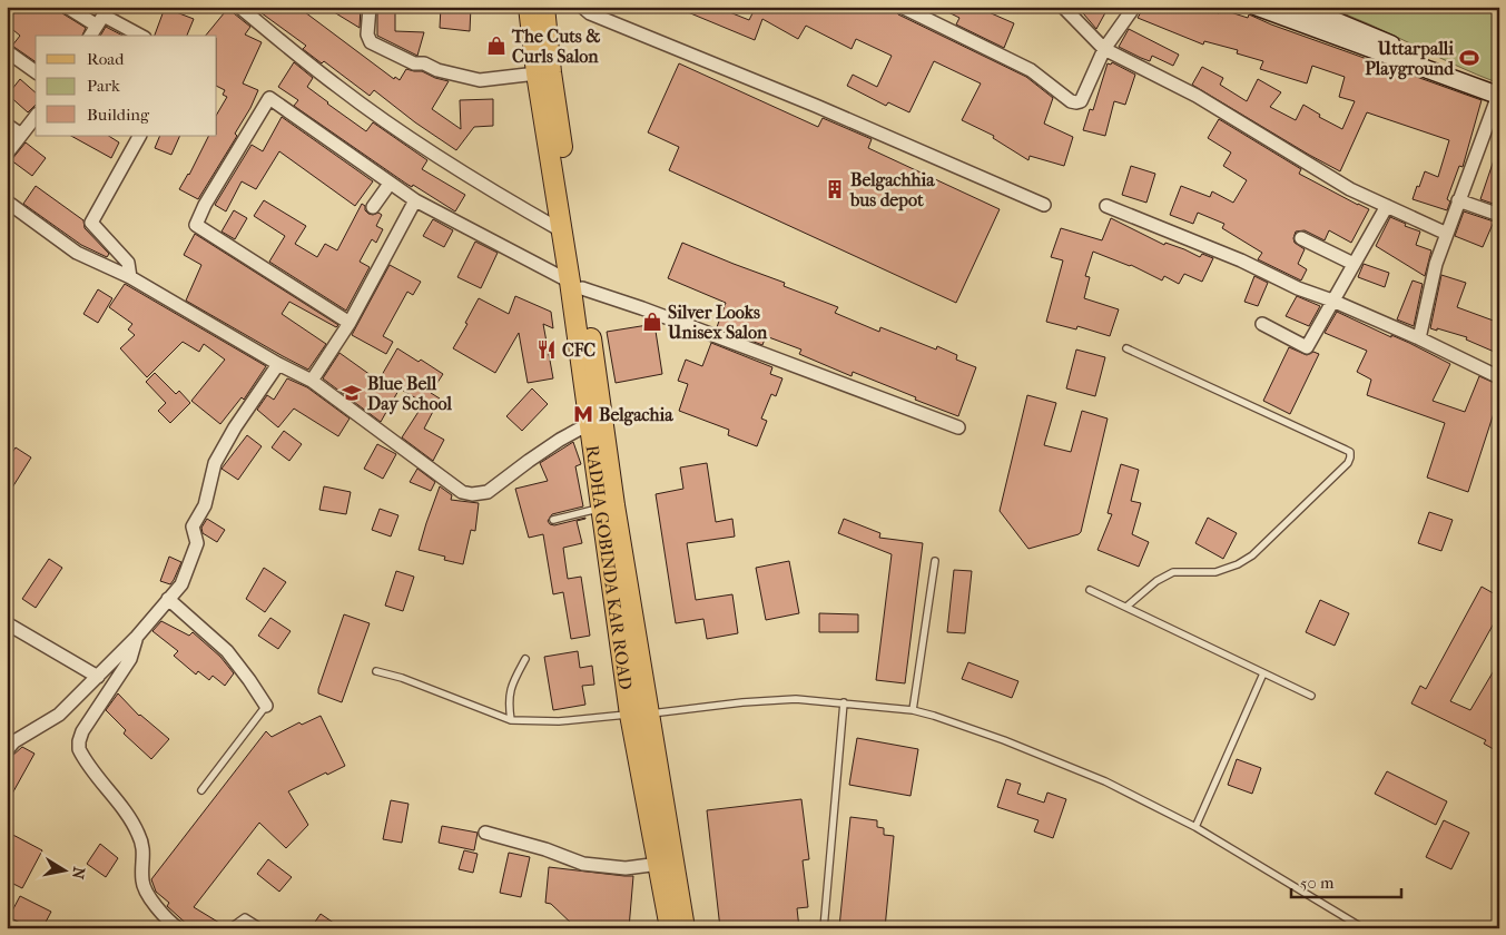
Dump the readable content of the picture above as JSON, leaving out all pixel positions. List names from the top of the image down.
{
  "streets": {
    "main road": ["RADHA GOBINDA KAR ROAD"]
  },
  "places": {
    "shop": ["The Cuts & Curls Salon", "Silver Looks Unisex Salon"],
    "sports": ["Uttarpalli Playground"],
    "building": ["Belgachhia bus depot"],
    "restaurant": ["CFC"],
    "school or university": ["Blue Bell Day School"],
    "metro station": ["Belgachia"]
  },
  "legend": ["Road", "Park", "Building"],
  "scale_bar": "50 m",
  "north": "right"
}
